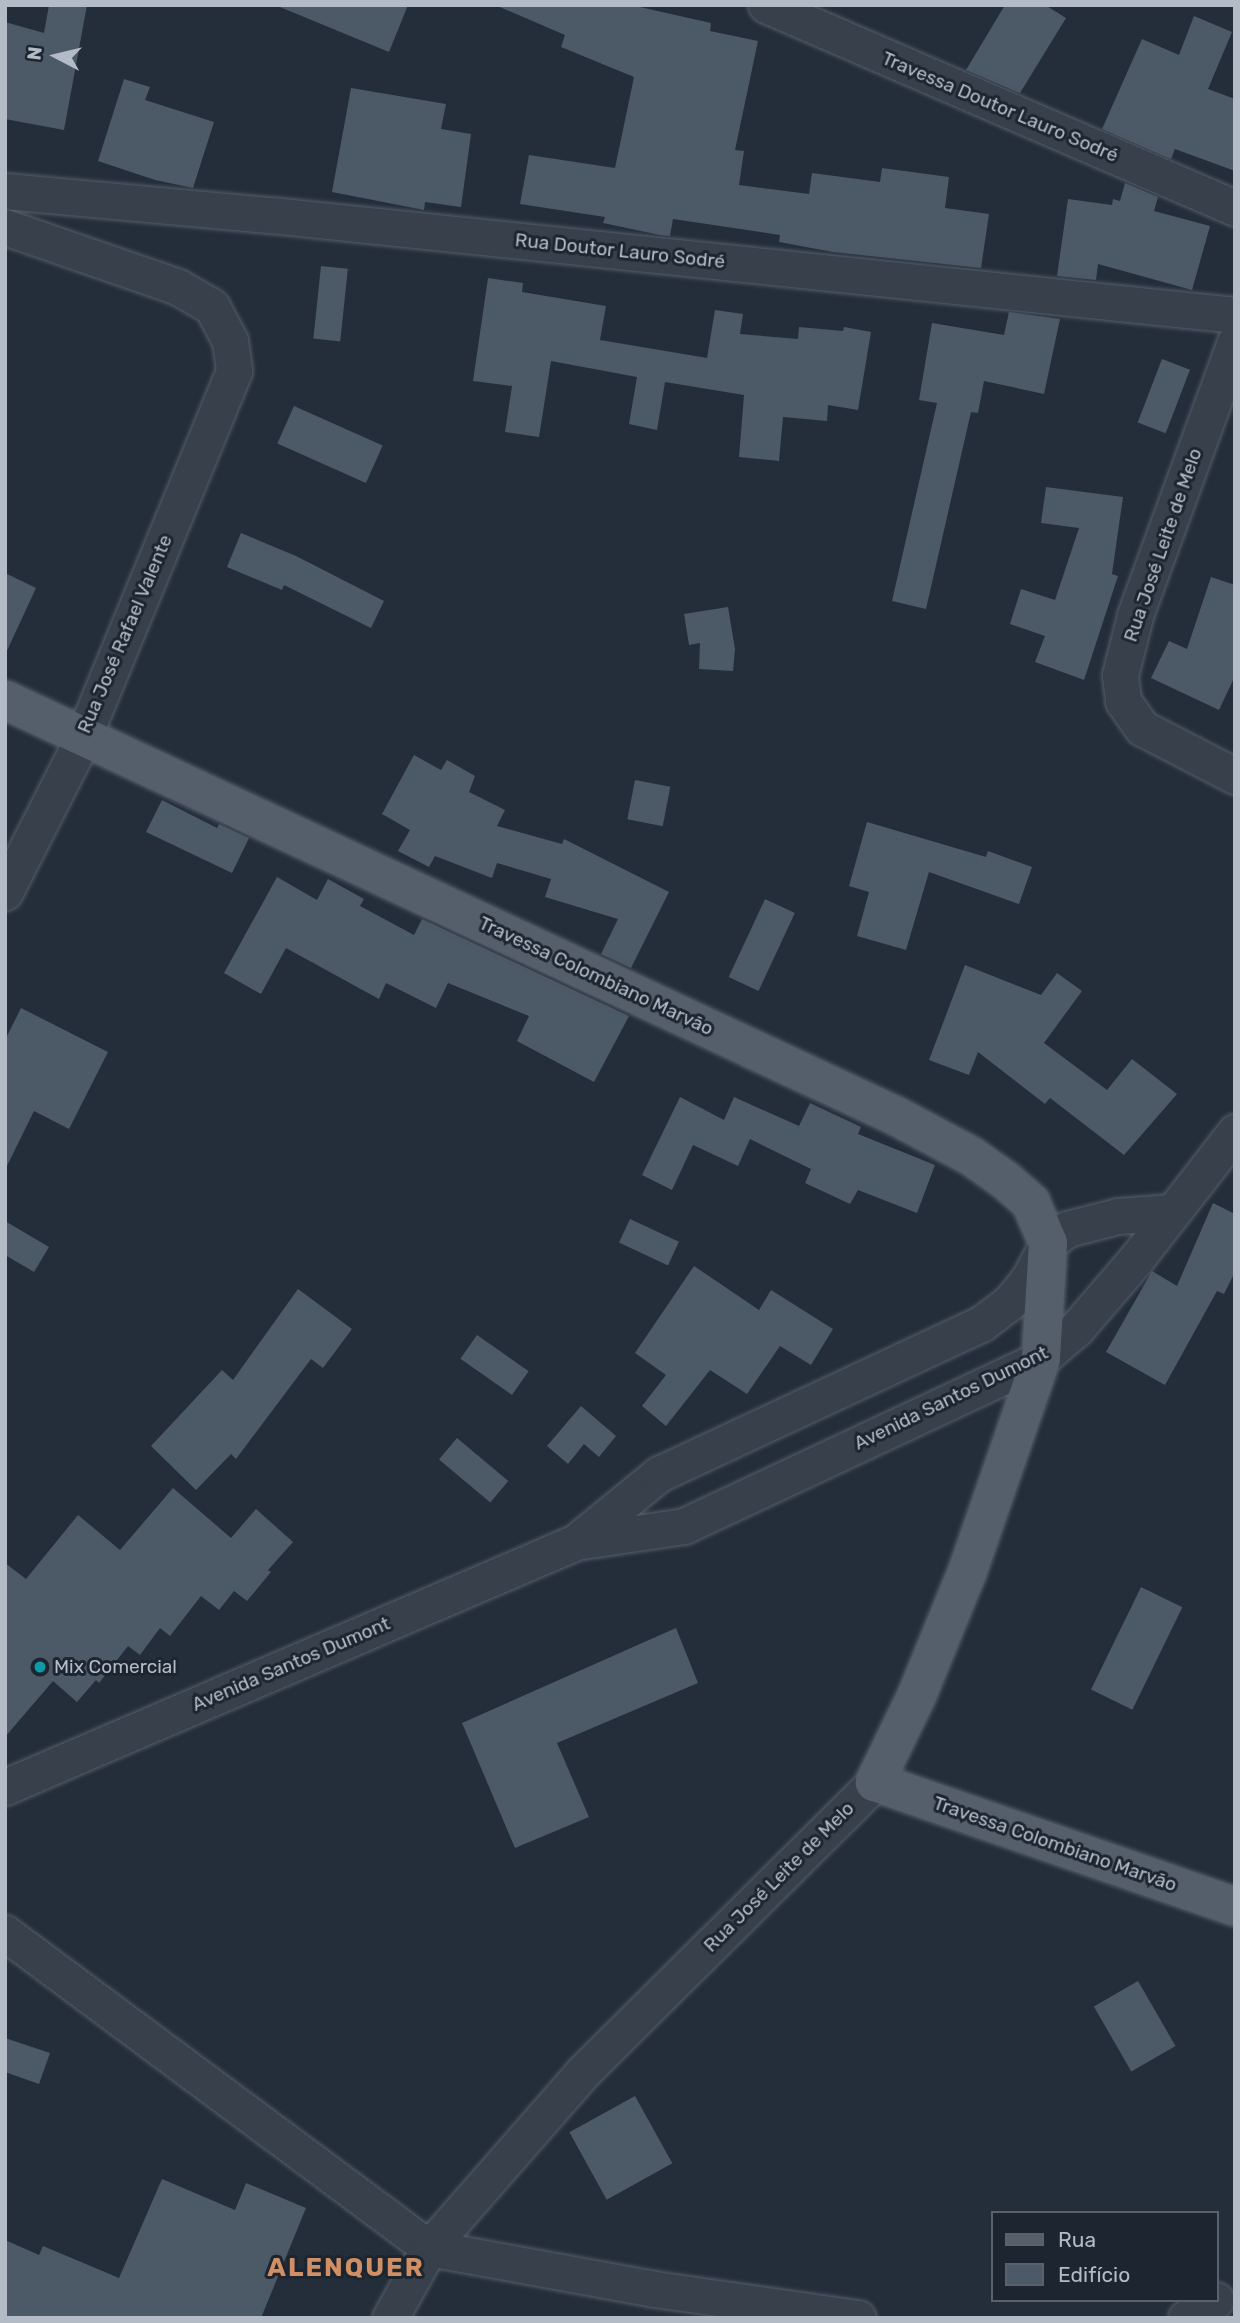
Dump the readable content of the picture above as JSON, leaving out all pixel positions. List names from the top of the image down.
{
  "streets": {
    "main road": ["Rua José Leite de Melo", "Travessa Colombiano Marvão"],
    "street": [
      "Travessa Doutor Lauro Sodré",
      "Rua Doutor Lauro Sodré",
      "Rua José Rafael Valente",
      "Avenida Santos Dumont"
    ]
  },
  "crossings": [
    ["Rua José Leite de Melo", "Travessa Colombiano Marvão"],
    ["Rua José Leite de Melo", "Avenida Santos Dumont"],
    ["Rua José Rafael Valente", "Travessa Colombiano Marvão"],
    ["Travessa Colombiano Marvão", "Avenida Santos Dumont"]
  ],
  "districts": ["ALENQUER"],
  "places": ["Mix Comercial"],
  "legend": ["Rua", "Edifício"],
  "north": "left"
}
